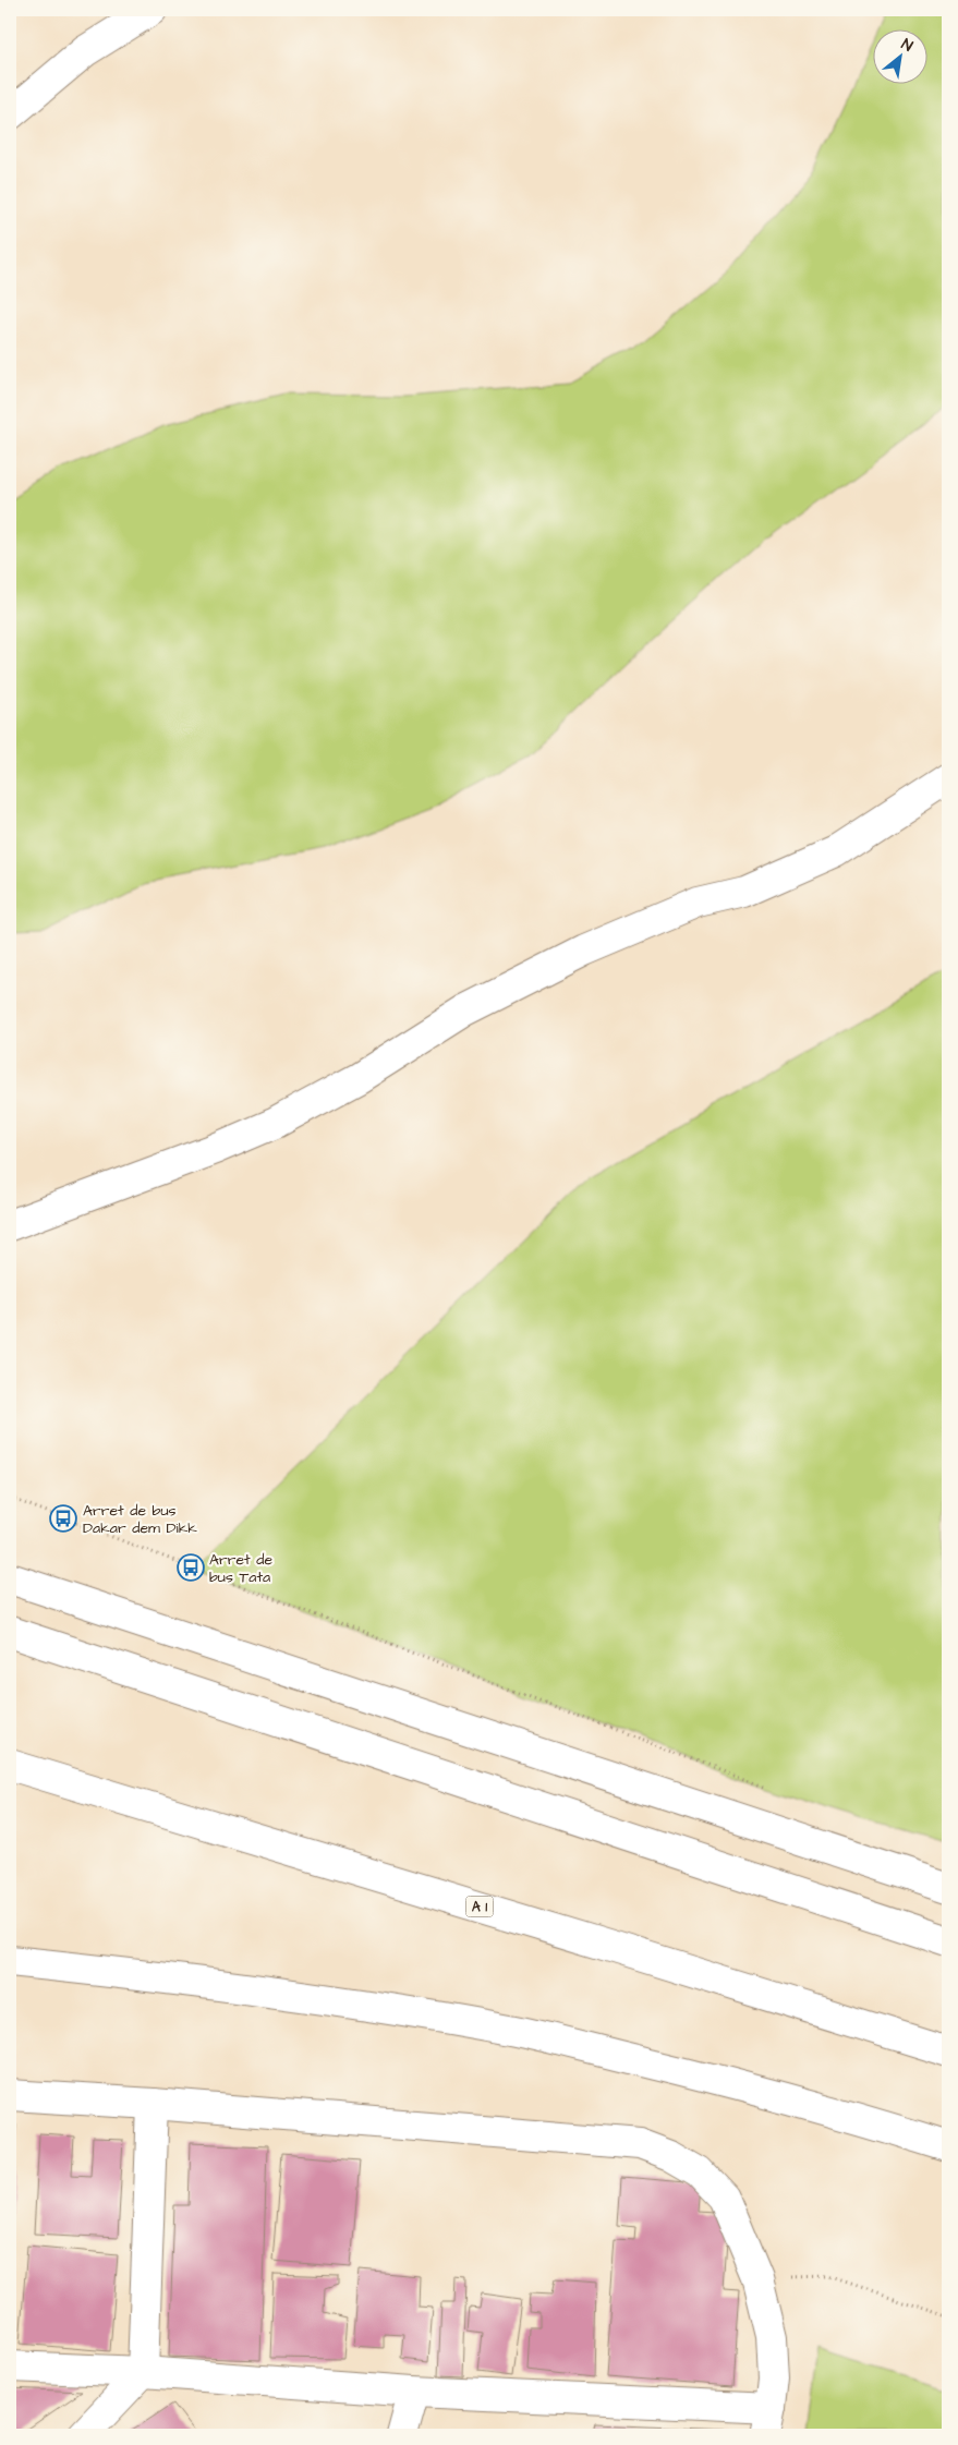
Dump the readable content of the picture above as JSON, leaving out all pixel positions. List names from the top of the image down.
{
  "streets": {
    "main road": ["A 1"]
  },
  "places": {
    "bus stop": ["Arret de bus Dakar dem Dikk", "Arret de bus Tata"]
  },
  "north": "top right"
}
